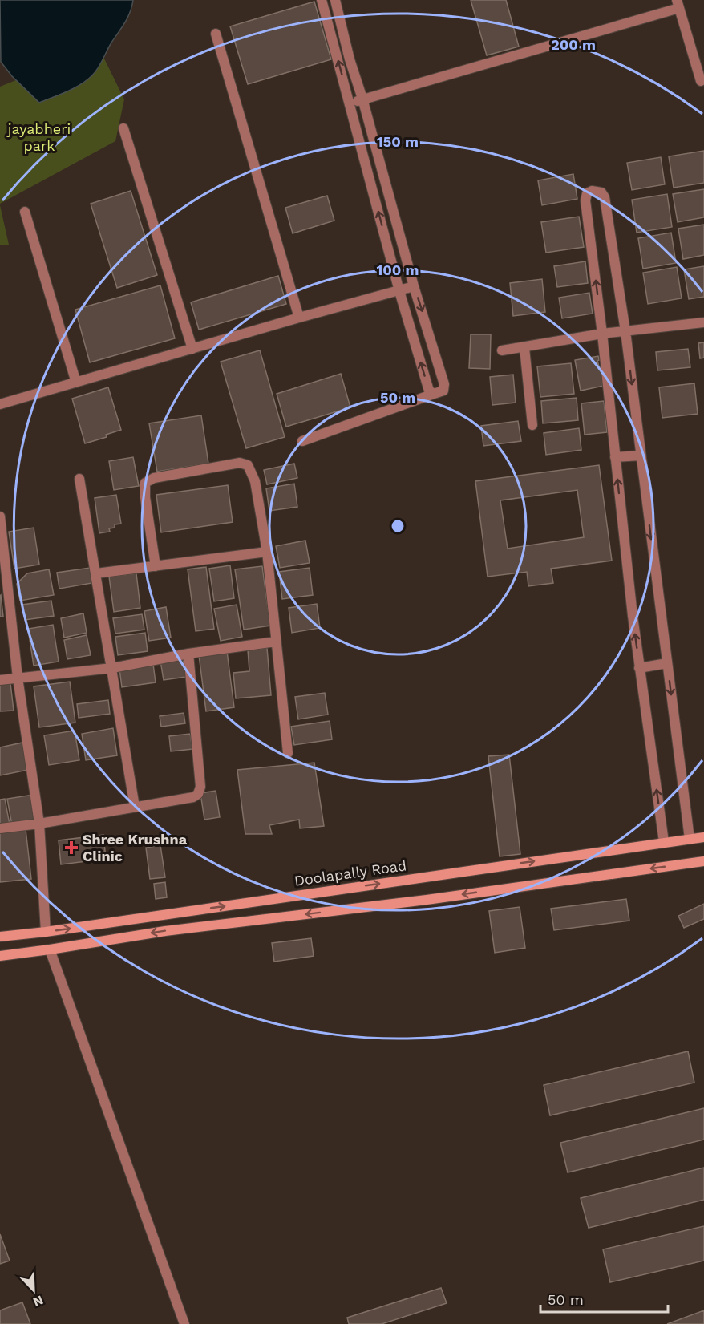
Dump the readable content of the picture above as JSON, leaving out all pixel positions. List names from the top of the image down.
{
  "streets": {
    "main road": ["Doolapally Road"]
  },
  "parks": ["jayabheri park"],
  "places": {
    "health": ["Shree Krushna Clinic"]
  },
  "scale_bar": "50 m",
  "north": "bottom right",
  "rings": [
    "200 m",
    "150 m",
    "100 m",
    "50 m"
  ]
}
